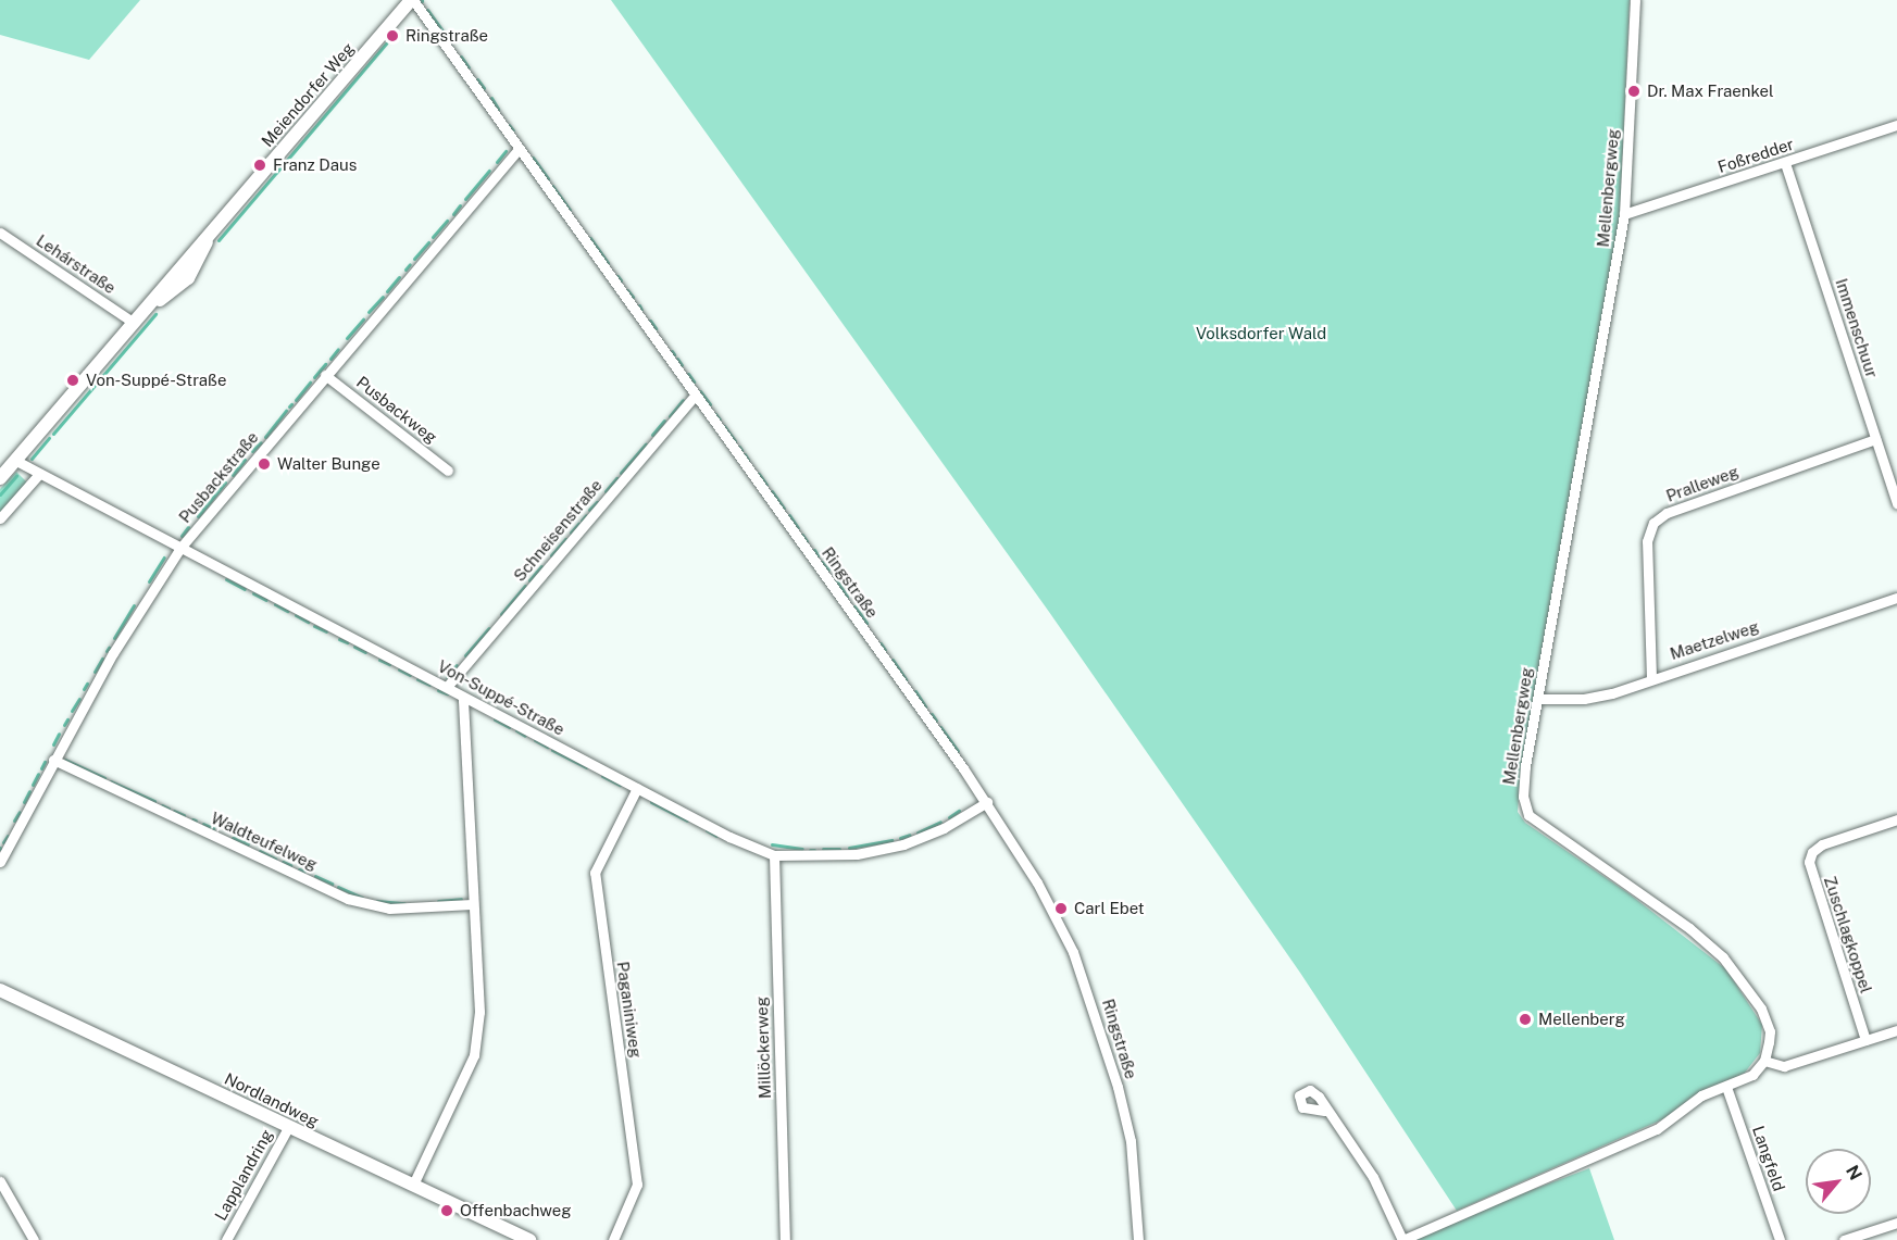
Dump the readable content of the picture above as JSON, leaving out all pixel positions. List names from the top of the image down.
{
  "streets": {
    "street": [
      "Meiendorfer Weg",
      "Foßredder",
      "Mellenbergweg",
      "Lehárstraße",
      "Immenschuur",
      "Pusbackweg",
      "Pusbackstraße",
      "Pralleweg",
      "Schneisenstraße",
      "Ringstraße",
      "Maetzelweg",
      "Von-Suppé-Straße",
      "Waldteufelweg",
      "Zuschlagkoppel",
      "Paganiniweg",
      "Millöckerweg",
      "Nordlandweg",
      "Langfeld",
      "Lapplandring"
    ]
  },
  "crossings": [
    ["Meiendorfer Weg", "Lehárstraße"],
    ["Meiendorfer Weg", "Ringstraße"],
    ["Meiendorfer Weg", "Von-Suppé-Straße"],
    ["Foßredder", "Mellenbergweg"],
    ["Foßredder", "Immenschuur"],
    ["Mellenbergweg", "Maetzelweg"],
    ["Immenschuur", "Pralleweg"],
    ["Pusbackweg", "Pusbackstraße"],
    ["Pusbackstraße", "Ringstraße"],
    ["Pusbackstraße", "Von-Suppé-Straße"],
    ["Pusbackstraße", "Waldteufelweg"],
    ["Pralleweg", "Maetzelweg"],
    ["Schneisenstraße", "Ringstraße"],
    ["Schneisenstraße", "Von-Suppé-Straße"],
    ["Ringstraße", "Von-Suppé-Straße"],
    ["Von-Suppé-Straße", "Paganiniweg"],
    ["Von-Suppé-Straße", "Millöckerweg"],
    ["Nordlandweg", "Lapplandring"]
  ],
  "parks": ["Volksdorfer Wald"],
  "places": [
    "Ringstraße",
    "Dr. Max Fraenkel",
    "Franz Daus",
    "Von-Suppé-Straße",
    "Walter Bunge",
    "Carl Ebet",
    "Mellenberg",
    "Offenbachweg"
  ],
  "north": "top right"
}
